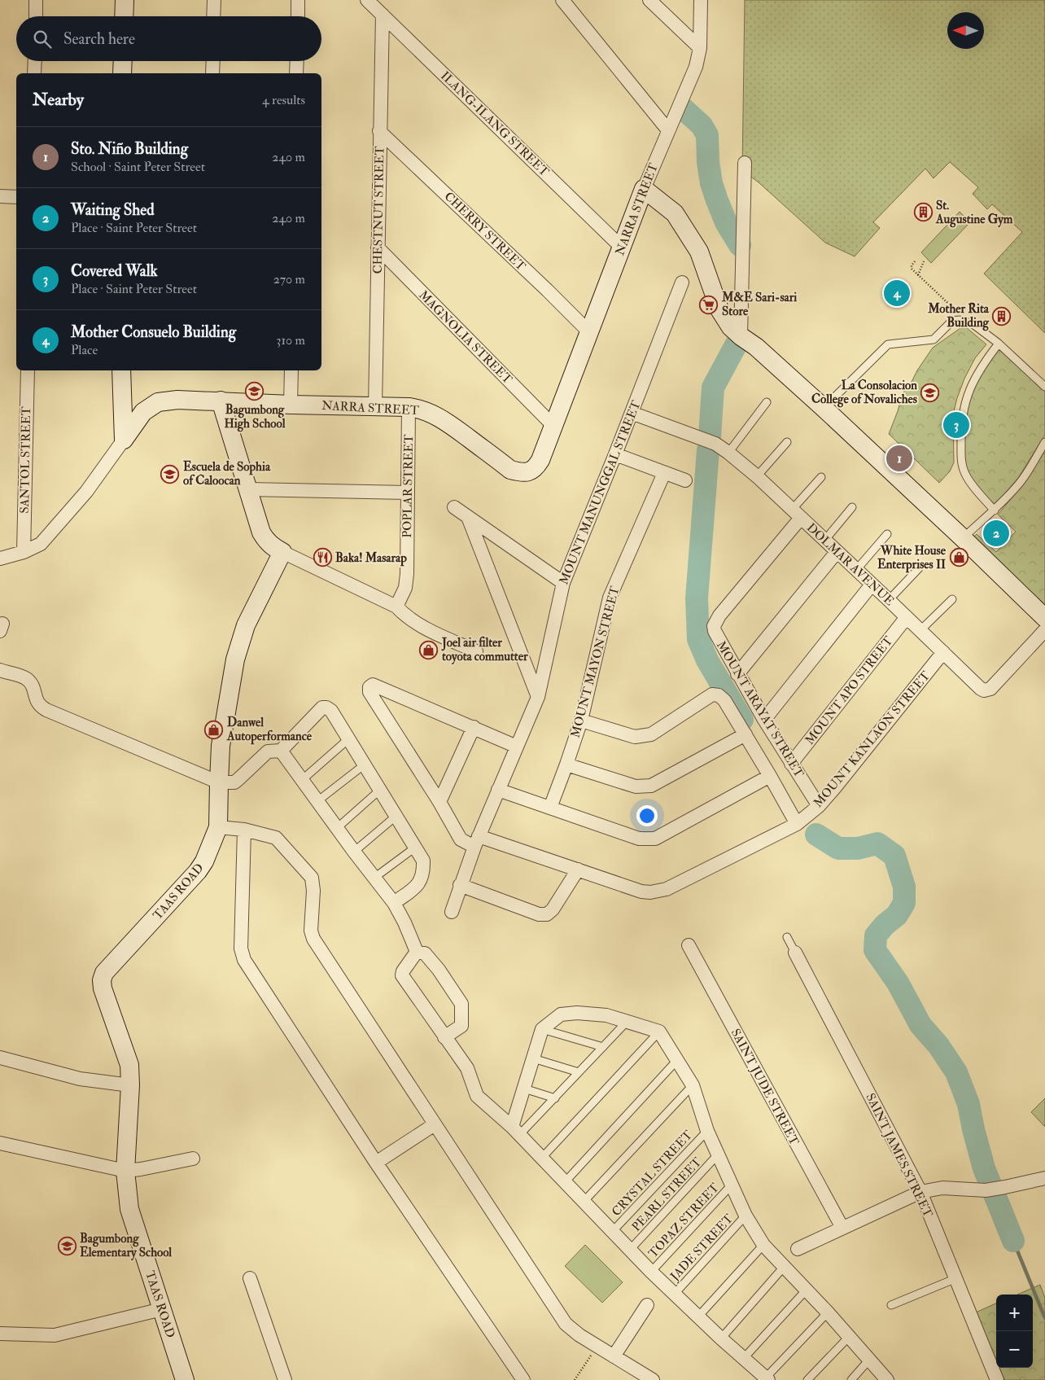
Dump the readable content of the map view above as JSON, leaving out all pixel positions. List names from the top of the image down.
{
  "streets": {
    "street": [
      "ILANG-ILANG STREET",
      "NARRA STREET",
      "CHESTNUT STREET",
      "CHERRY STREET",
      "MAGNOLIA STREET",
      "SANTOL STREET",
      "POPLAR STREET",
      "MOUNT MANUNGGAL STREET",
      "DOLMAR AVENUE",
      "MOUNT MAYON STREET",
      "MOUNT APO STREET",
      "MOUNT ARAYAT STREET",
      "MOUNT KANLAON STREET",
      "TAAS ROAD",
      "SAINT JUDE STREET",
      "SAINT JAMES STREET"
    ],
    "lane": [
      "CRYSTAL STREET",
      "PEARL STREET",
      "TOPAZ STREET",
      "JADE STREET"
    ]
  },
  "crossings": [
    ["ILANG-ILANG STREET", "NARRA STREET"],
    ["ILANG-ILANG STREET", "CHESTNUT STREET"],
    ["NARRA STREET", "CHESTNUT STREET"],
    ["NARRA STREET", "CHERRY STREET"],
    ["NARRA STREET", "MAGNOLIA STREET"],
    ["NARRA STREET", "SANTOL STREET"],
    ["NARRA STREET", "POPLAR STREET"],
    ["CHESTNUT STREET", "CHERRY STREET"],
    ["CHESTNUT STREET", "MAGNOLIA STREET"],
    ["MOUNT MANUNGGAL STREET", "DOLMAR AVENUE"],
    ["MOUNT MANUNGGAL STREET", "MOUNT KANLAON STREET"],
    ["DOLMAR AVENUE", "MOUNT APO STREET"],
    ["DOLMAR AVENUE", "MOUNT ARAYAT STREET"],
    ["DOLMAR AVENUE", "MOUNT KANLAON STREET"],
    ["MOUNT APO STREET", "MOUNT ARAYAT STREET"],
    ["MOUNT ARAYAT STREET", "MOUNT KANLAON STREET"]
  ],
  "places": {
    "building": ["St. Augustine Gym", "Mother Rita Building"],
    "supermarket": ["M&E Sari-sari Store"],
    "school or university": [
      "Bagumbong High School",
      "La Consolacion College of Novaliches",
      "Escuela de Sophia of Caloocan",
      "Bagumbong Elementary School"
    ],
    "restaurant": ["Baka! Masarap"],
    "shop": ["White House Enterprises II", "Joel air filter toyota commutter", "Danwel Autoperformance"]
  },
  "north": "left",
  "page": {
    "search": "Search here",
    "heading": ["Nearby", "4 results"],
    "list": [
      {
        "mark": "1",
        "name": "Sto. Niño Building",
        "note": "School · Saint Peter Street",
        "value": "240 m"
      },
      {
        "mark": "2",
        "name": "Waiting Shed",
        "note": "Place · Saint Peter Street",
        "value": "240 m"
      },
      {
        "mark": "3",
        "name": "Covered Walk",
        "note": "Place · Saint Peter Street",
        "value": "270 m"
      },
      {
        "mark": "4",
        "name": "Mother Consuelo Building",
        "note": "Place",
        "value": "310 m"
      }
    ],
    "pins": [
      "4",
      "3",
      "1",
      "2"
    ],
    "map_buttons": ["+", "−"]
  }
}
